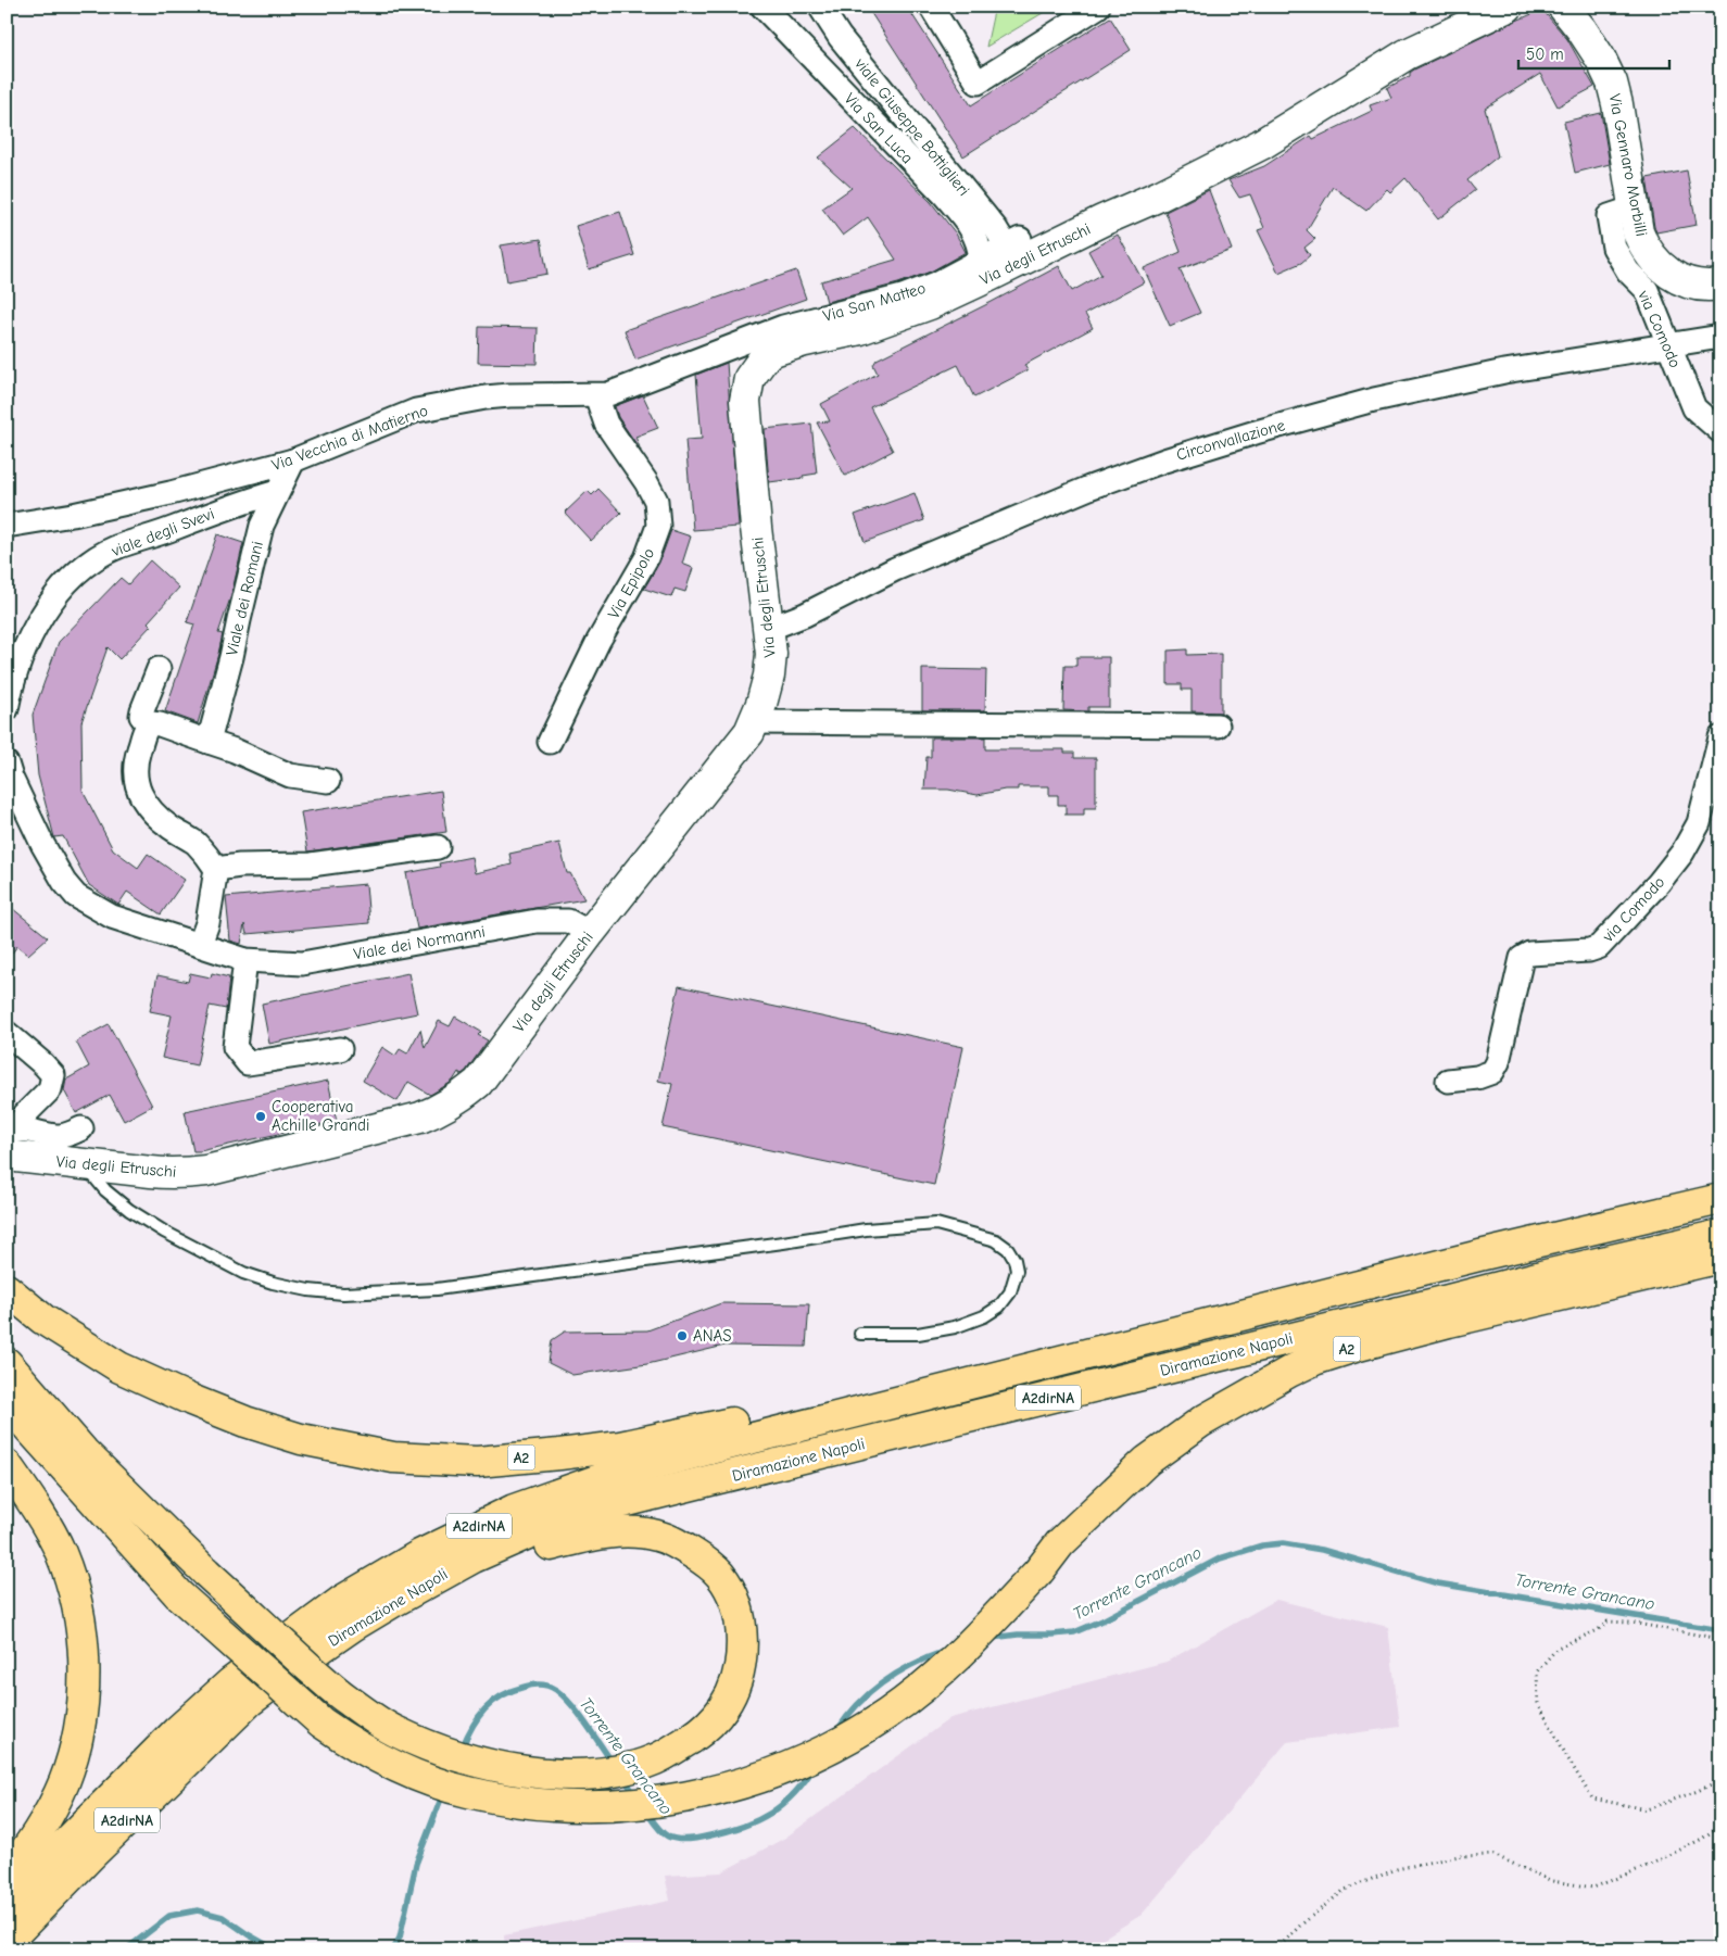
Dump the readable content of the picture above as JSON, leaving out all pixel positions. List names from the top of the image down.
{
  "streets": {
    "highway": ["A2", "Diramazione Napoli", "A2dirNA"],
    "main road": ["Via Gennaro Morbilli", "Via degli Etruschi"],
    "street": [
      "viale Giuseppe Bottiglieri",
      "Via San Luca",
      "Via San Matteo",
      "via Comodo",
      "Via Vecchia di Matierno",
      "Circonvallazione",
      "viale degli Svevi",
      "Via Epipolo",
      "Viale dei Romani",
      "Viale dei Normanni"
    ]
  },
  "crossings": [
    ["viale Giuseppe Bottiglieri", "Via San Matteo"],
    ["Via San Luca", "Via San Matteo"],
    ["Via Gennaro Morbilli", "via Comodo"],
    ["Via degli Etruschi", "Via San Matteo"],
    ["Via degli Etruschi", "Via Vecchia di Matierno"],
    ["Via degli Etruschi", "Circonvallazione"],
    ["Via degli Etruschi", "Viale dei Normanni"],
    ["Via San Matteo", "Via Vecchia di Matierno"],
    ["via Comodo", "Circonvallazione"],
    ["Via Vecchia di Matierno", "Via Epipolo"],
    ["Via Vecchia di Matierno", "Viale dei Romani"],
    ["viale degli Svevi", "Viale dei Romani"]
  ],
  "water": ["Torrente Grancano"],
  "places": ["Cooperativa Achille Grandi", "ANAS"],
  "scale_bar": "50 m"
}
